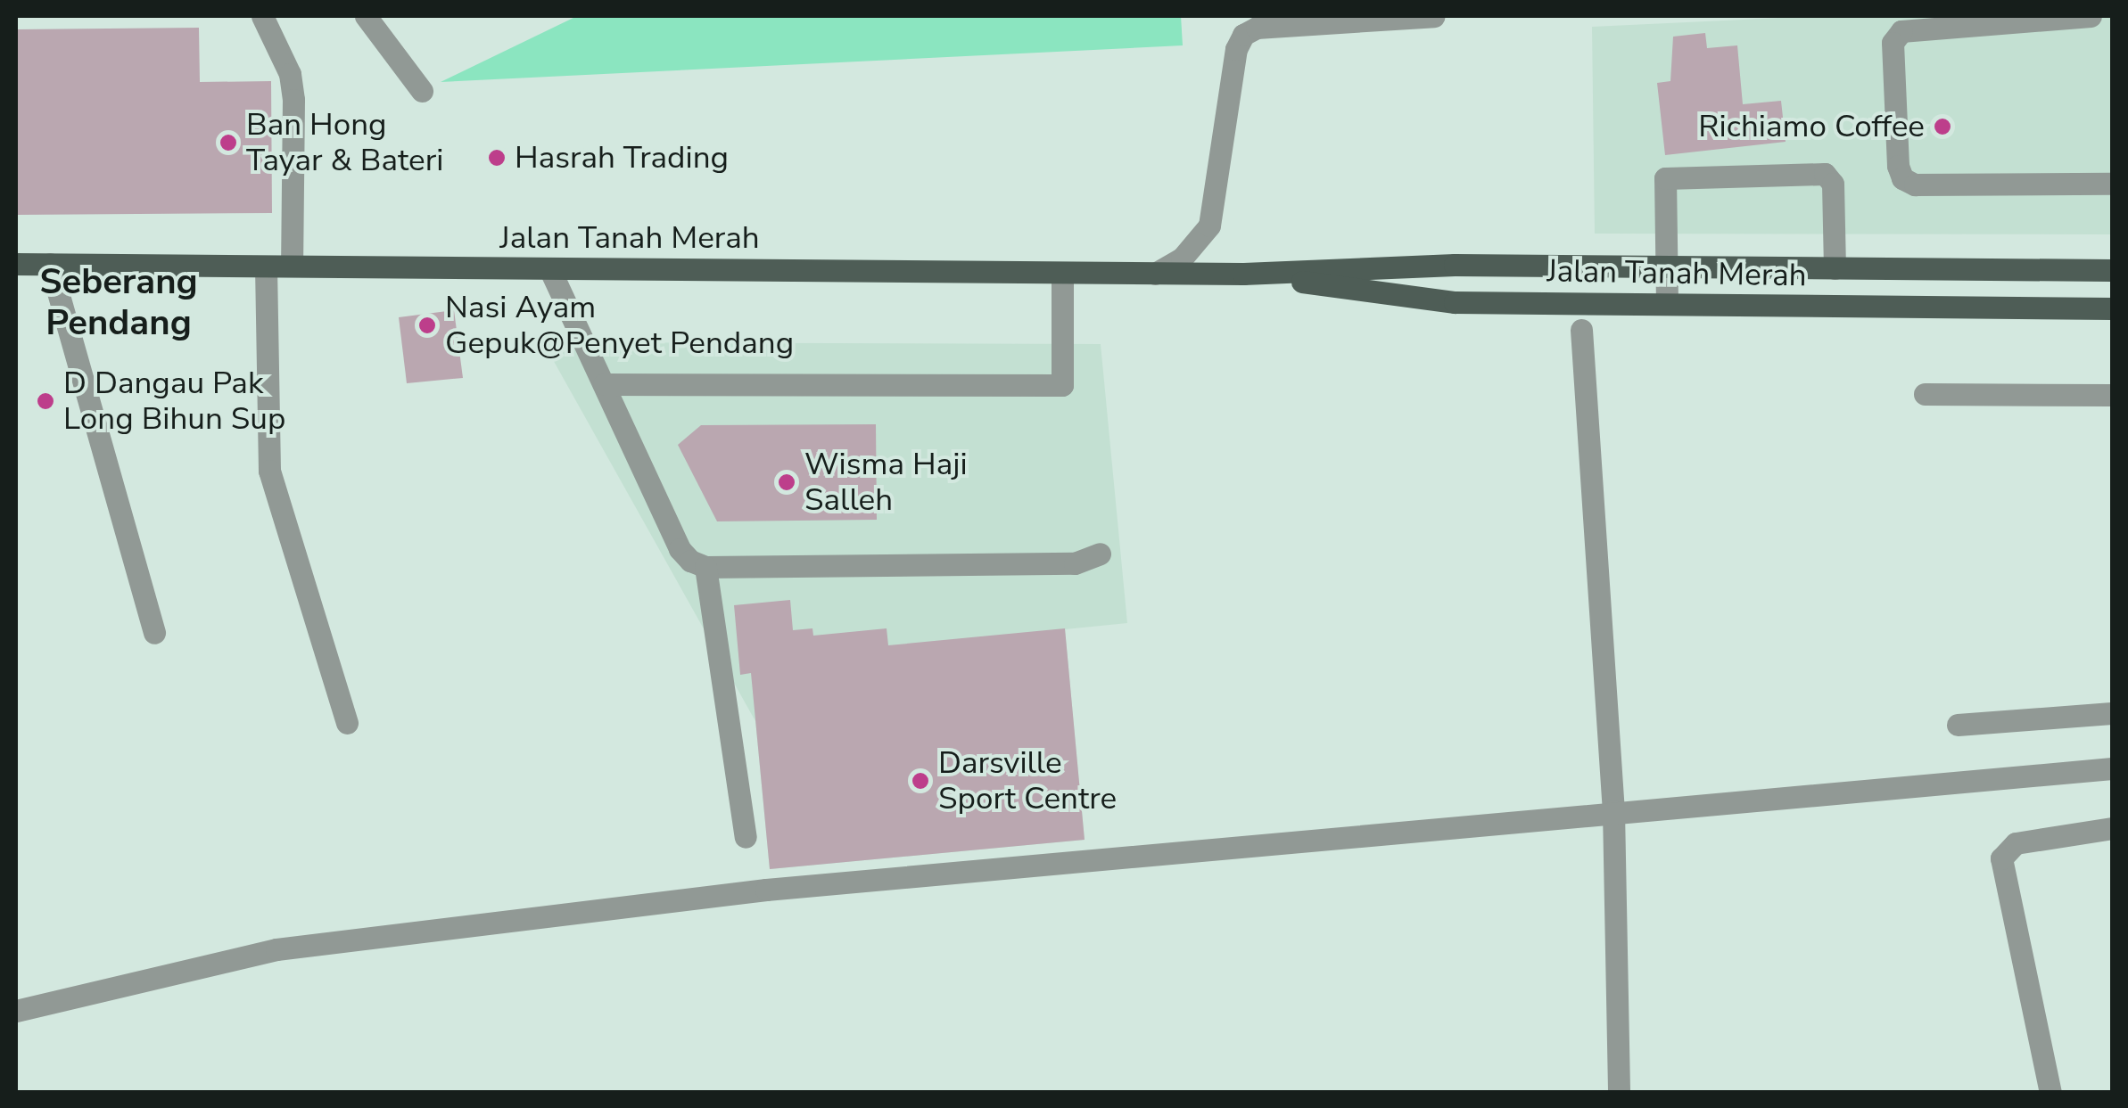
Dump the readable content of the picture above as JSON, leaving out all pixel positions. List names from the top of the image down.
{
  "streets": {
    "main road": ["Jalan Tanah Merah"]
  },
  "districts": ["Seberang Pendang"],
  "places": [
    "Richiamo Coffee",
    "Ban Hong Tayar & Bateri",
    "Hasrah Trading",
    "Nasi Ayam Gepuk@Penyet Pendang",
    "D Dangau Pak Long Bihun Sup",
    "Wisma Haji Salleh",
    "Darsville Sport Centre"
  ]
}
